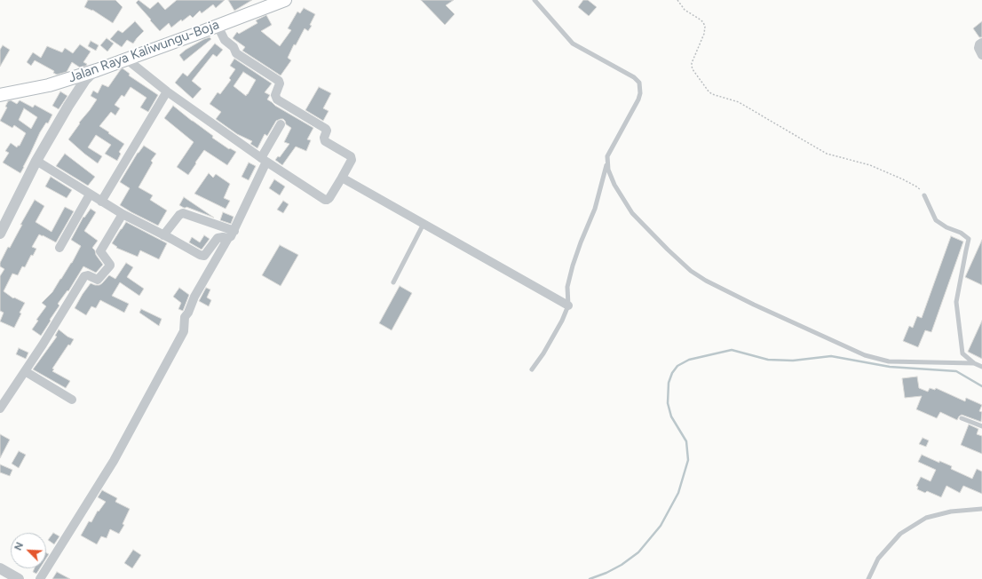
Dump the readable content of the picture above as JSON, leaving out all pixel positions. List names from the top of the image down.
{
  "streets": {
    "main road": ["Jalan Raya Kaliwungu-Boja"]
  },
  "north": "top left"
}
